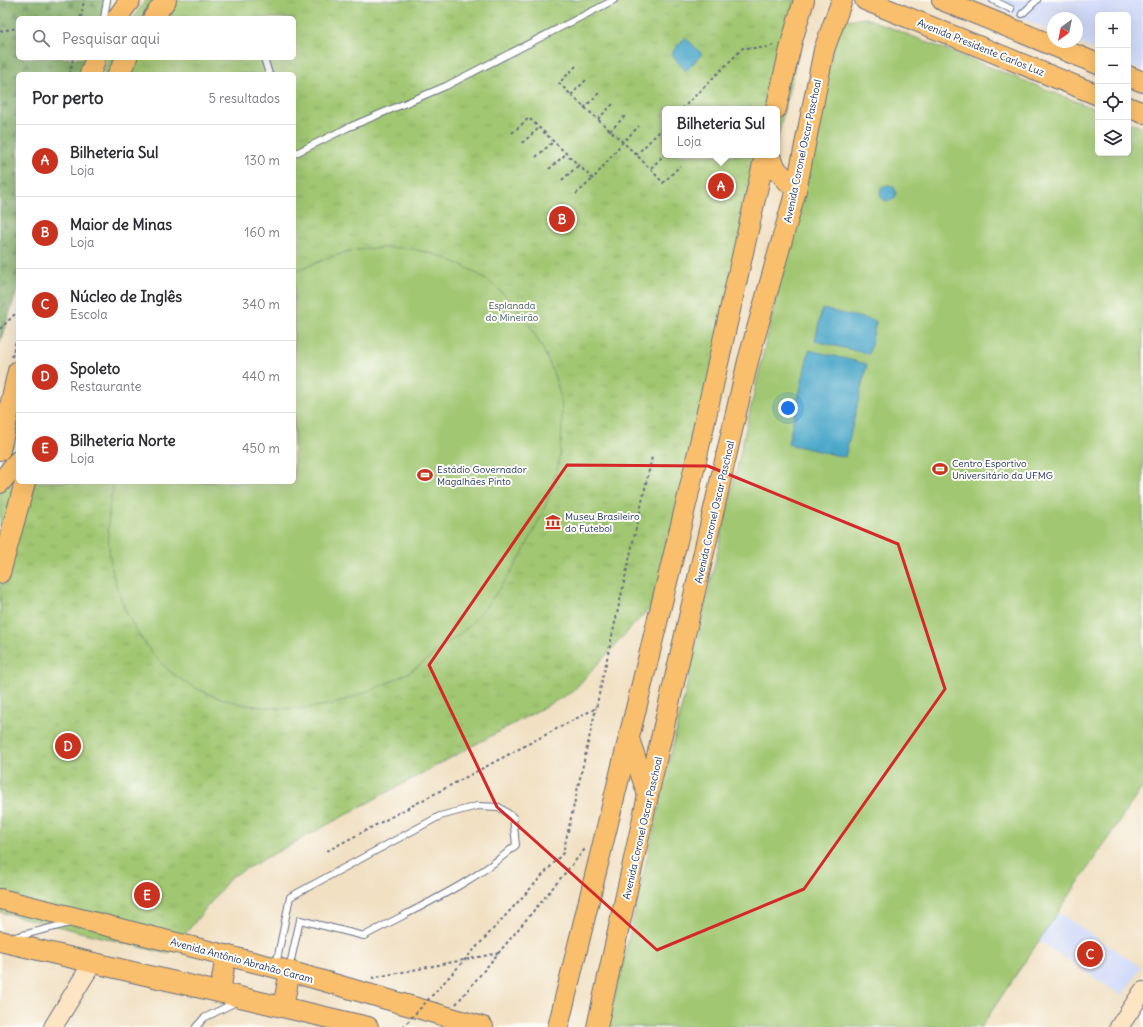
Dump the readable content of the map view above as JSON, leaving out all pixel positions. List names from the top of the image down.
{
  "streets": {
    "main road": ["Avenida Presidente Carlos Luz", "Avenida Coronel Oscar Paschoal", "Avenida Antônio Abrahão Caram"]
  },
  "parks": ["Esplanada do Mineirão"],
  "places": {
    "sports": ["Centro Esportivo Universitário da UFMG", "Estádio Governador Magalhães Pinto"],
    "museum": ["Museu Brasileiro do Futebol"]
  },
  "north": "bottom left",
  "page": {
    "map_buttons": ["+", "−"],
    "search": "Pesquisar aqui",
    "heading": ["Por perto", "5 resultados"],
    "popup": ["Bilheteria Sul", "Loja"],
    "list": [
      {
        "mark": "A",
        "name": "Bilheteria Sul",
        "note": "Loja",
        "value": "130 m"
      },
      {
        "mark": "B",
        "name": "Maior de Minas",
        "note": "Loja",
        "value": "160 m"
      },
      {
        "mark": "C",
        "name": "Núcleo de Inglês",
        "note": "Escola",
        "value": "340 m"
      },
      {
        "mark": "D",
        "name": "Spoleto",
        "note": "Restaurante",
        "value": "440 m"
      },
      {
        "mark": "E",
        "name": "Bilheteria Norte",
        "note": "Loja",
        "value": "450 m"
      }
    ],
    "pins": [
      "A",
      "B",
      "D",
      "E",
      "C"
    ]
  }
}
